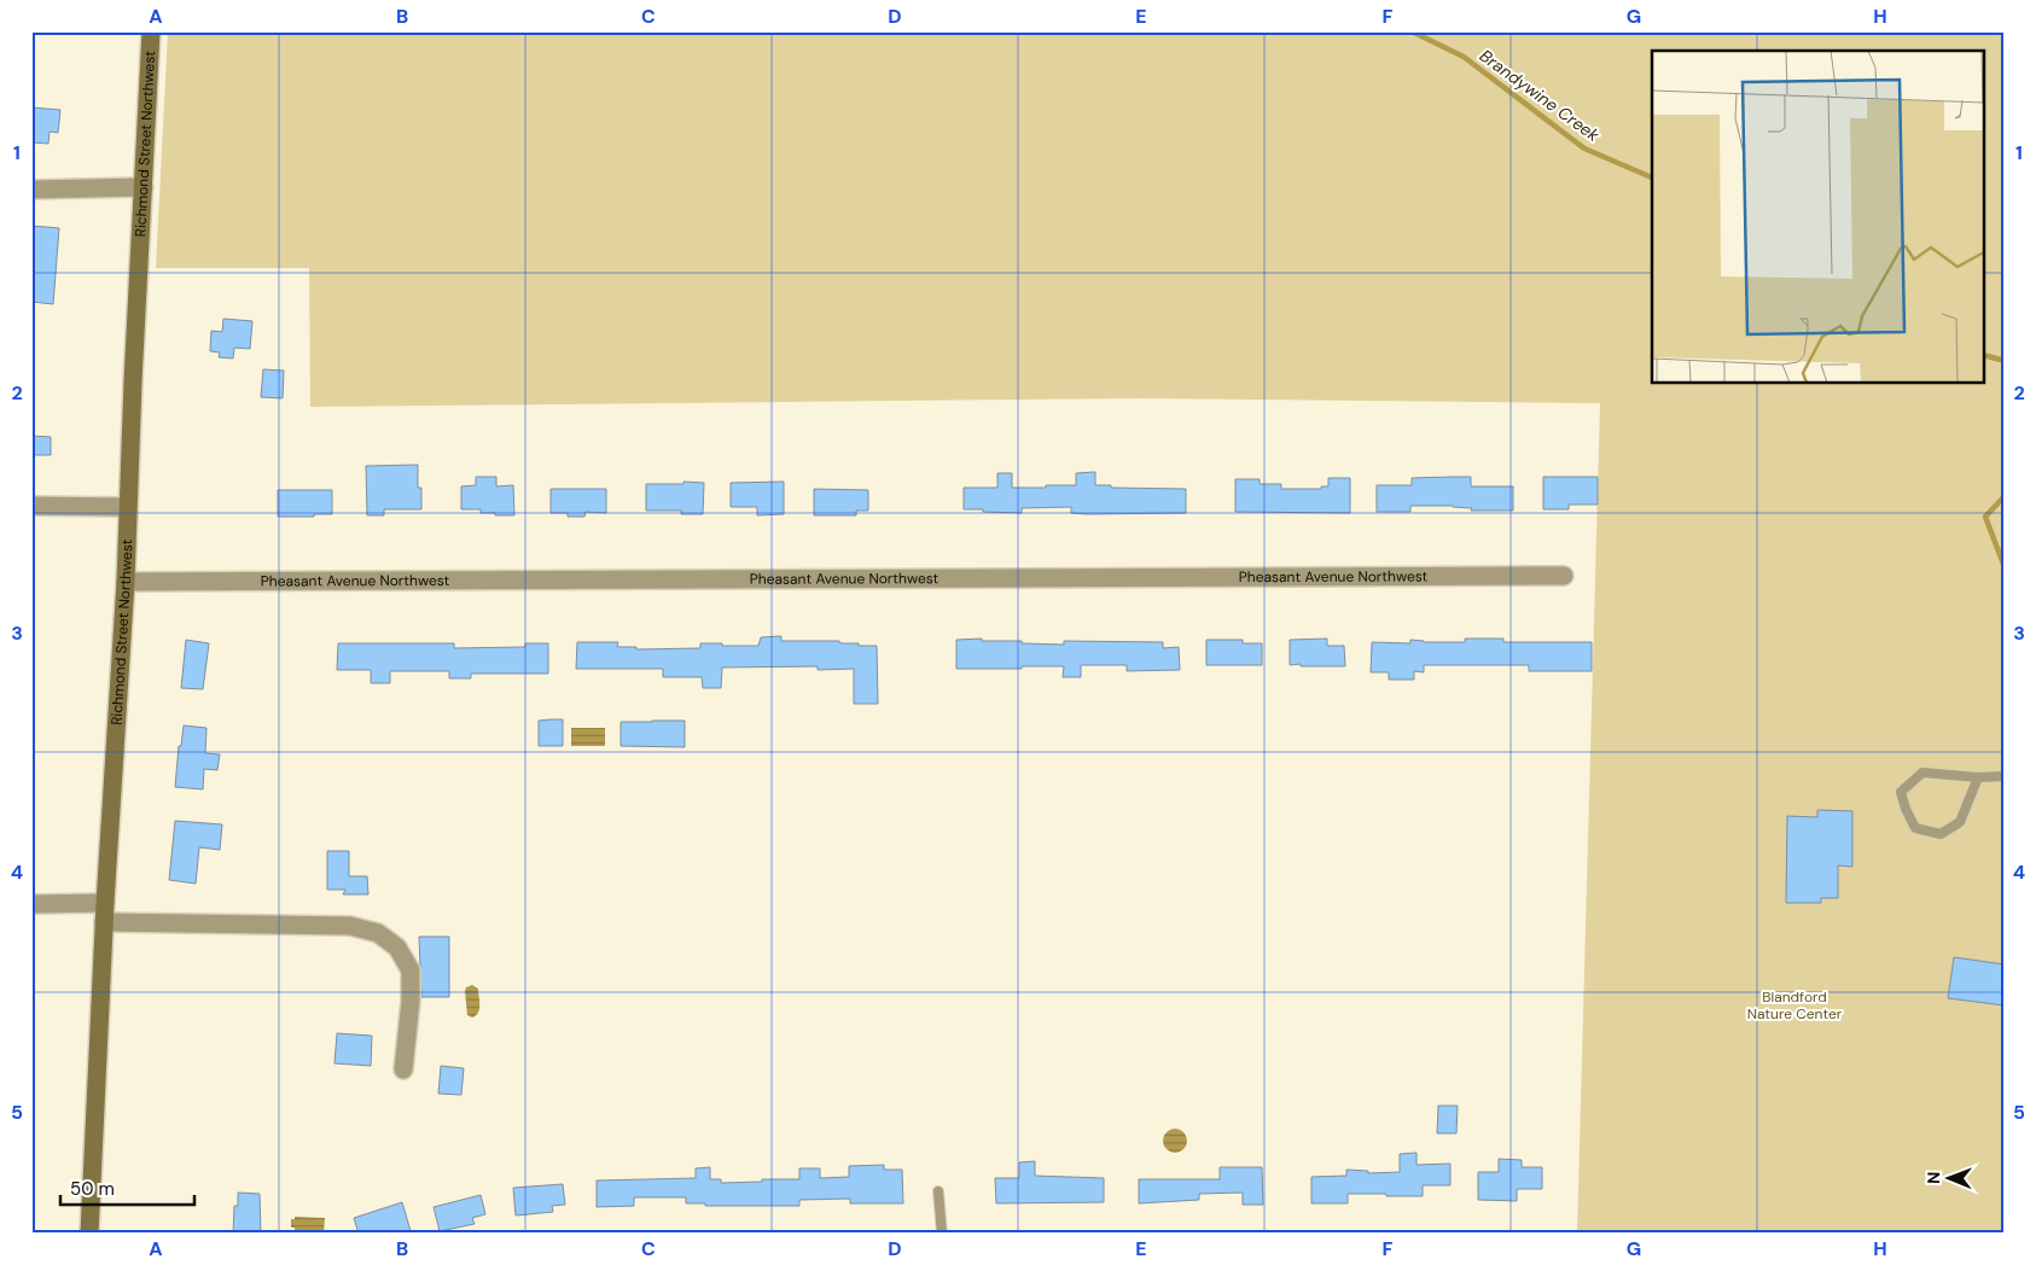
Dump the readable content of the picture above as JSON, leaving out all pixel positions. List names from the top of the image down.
{
  "streets": {
    "street": ["Richmond Street Northwest", "Pheasant Avenue Northwest"]
  },
  "crossings": [
    ["Richmond Street Northwest", "Pheasant Avenue Northwest"]
  ],
  "water": ["Brandywine Creek"],
  "parks": ["Blandford Nature Center"],
  "scale_bar": "50 m",
  "north": "left",
  "grid": {
    "columns": [
      "A",
      "B",
      "C",
      "D",
      "E",
      "F",
      "G",
      "H"
    ],
    "rows": [
      "1",
      "2",
      "3",
      "4",
      "5"
    ]
  }
}
